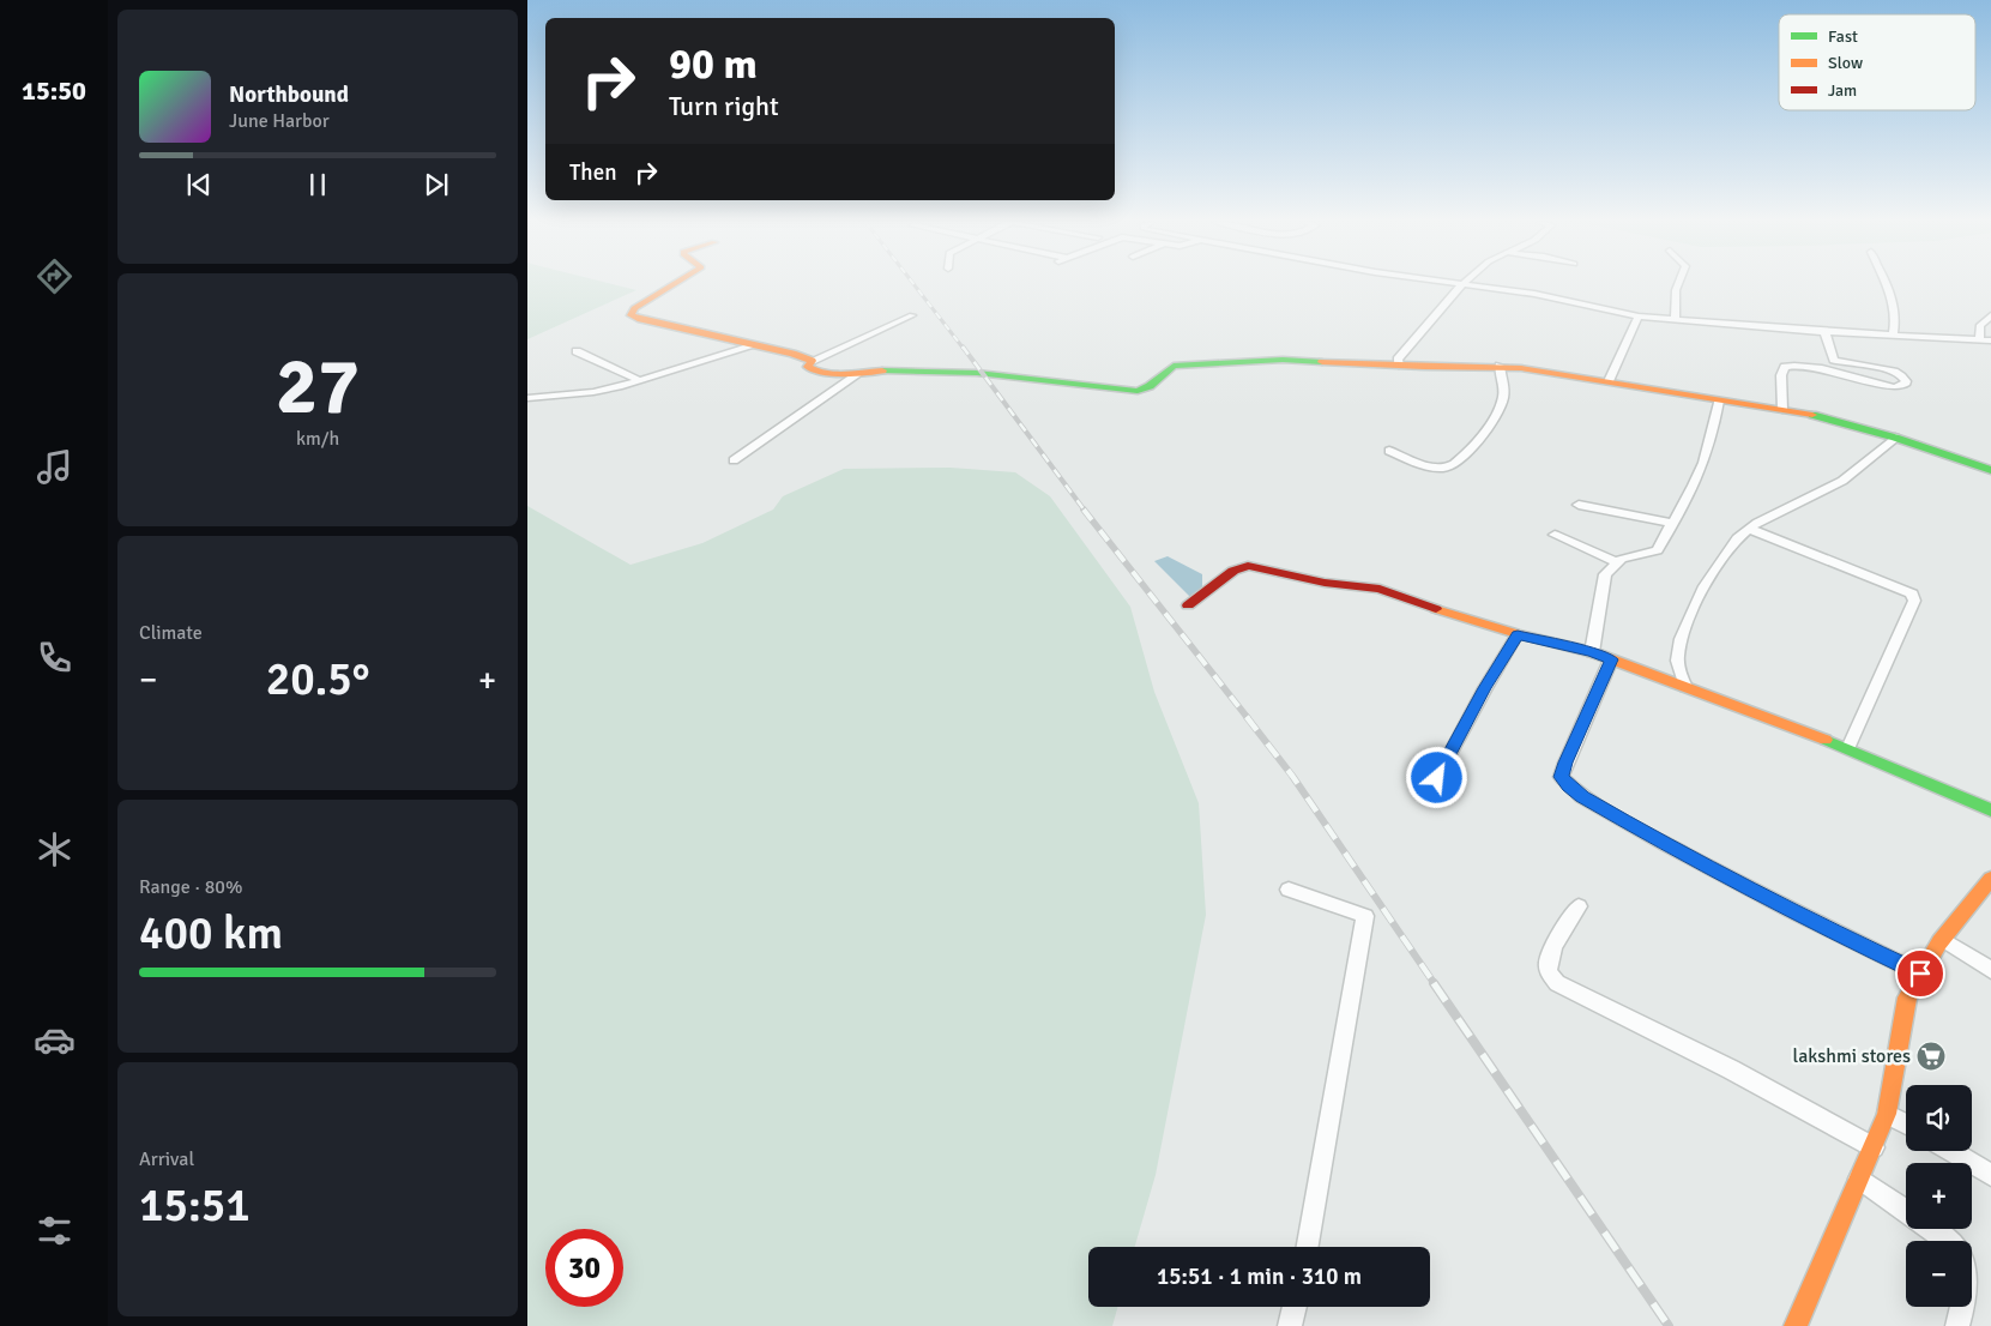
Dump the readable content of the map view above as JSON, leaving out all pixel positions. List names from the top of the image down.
{
  "places": {
    "supermarket": ["lakshmi stores"]
  },
  "legend": ["Fast", "Slow", "Jam"],
  "page": {
    "tabs": "15:50",
    "turn": ["90 m", "Turn right"],
    "song": ["Northbound", "June Harbor"],
    "then": "Then",
    "tile": [
      ["27", "km/h"],
      "Climate",
      ["Range · 80%", "400 km"],
      ["Arrival", "15:51"]
    ],
    "heat": ["−", "20.5°", "+"],
    "map_buttons": ["+", "−"],
    "limit": "30",
    "trip": "15:51 · 1 min · 310 m"
  }
}
